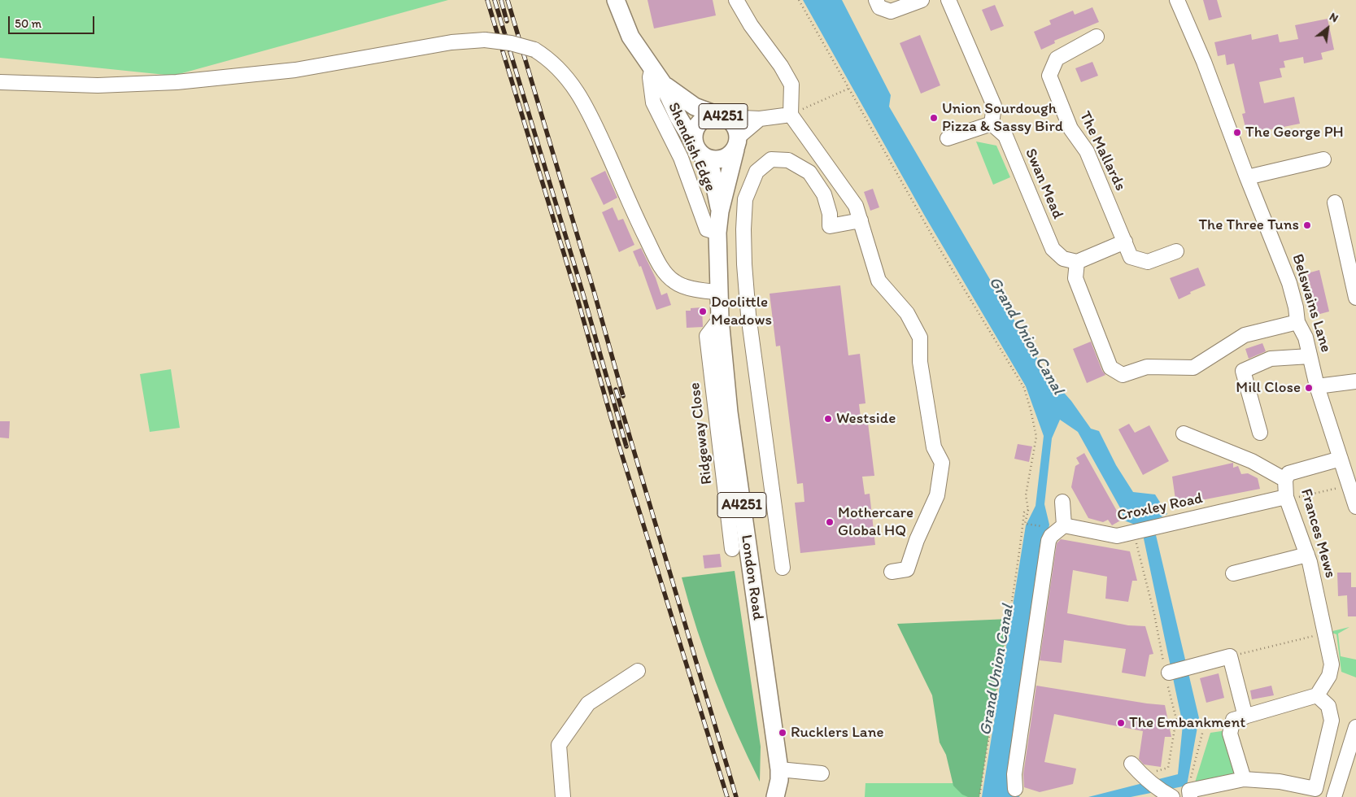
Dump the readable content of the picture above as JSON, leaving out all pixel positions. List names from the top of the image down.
{
  "streets": {
    "main road": ["A4251", "London Road"],
    "street": [
      "Shendish Edge",
      "The Mallards",
      "Swan Mead",
      "Belswains Lane",
      "Ridgeway Close",
      "Croxley Road",
      "Frances Mews"
    ]
  },
  "crossings": [
    ["A4251", "London Road"],
    ["Shendish Edge", "London Road"],
    ["Belswains Lane", "Frances Mews"],
    ["Ridgeway Close", "London Road"],
    ["Croxley Road", "Frances Mews"]
  ],
  "water": ["Grand Union Canal"],
  "places": [
    "Union Sourdough Pizza & Sassy Bird",
    "The George PH",
    "The Three Tuns",
    "Doolittle Meadows",
    "Mill Close",
    "Westside",
    "Mothercare Global HQ",
    "The Embankment",
    "Rucklers Lane"
  ],
  "scale_bar": "50 m",
  "north": "top right"
}
